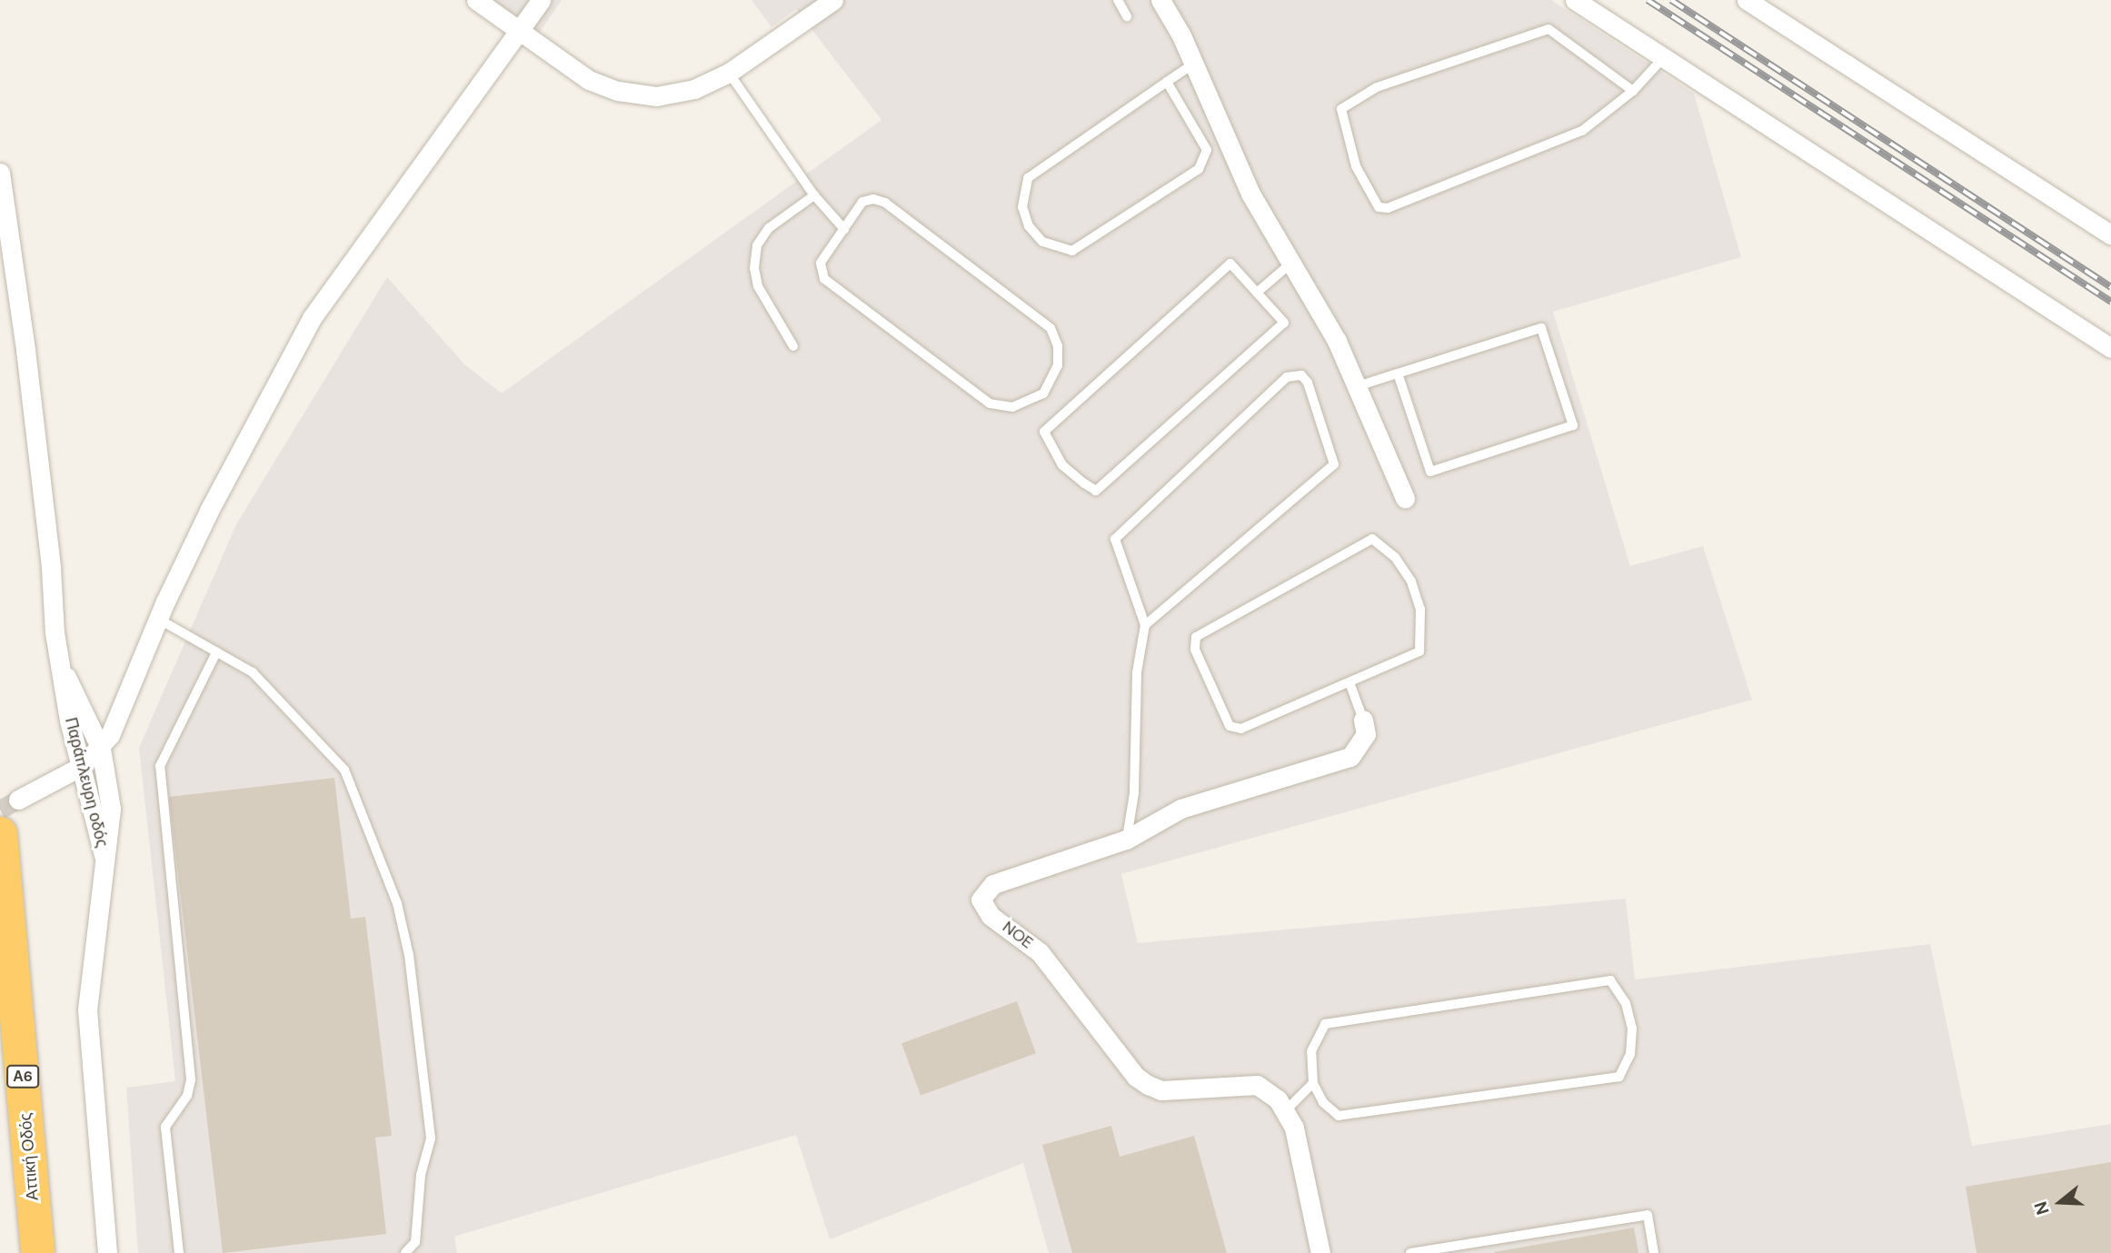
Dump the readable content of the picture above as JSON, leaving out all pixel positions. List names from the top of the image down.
{
  "streets": {
    "highway": ["Α6", "Αττική Οδός"],
    "street": ["Παράπλευρη οδός", "NOE"]
  },
  "north": "left"
}
